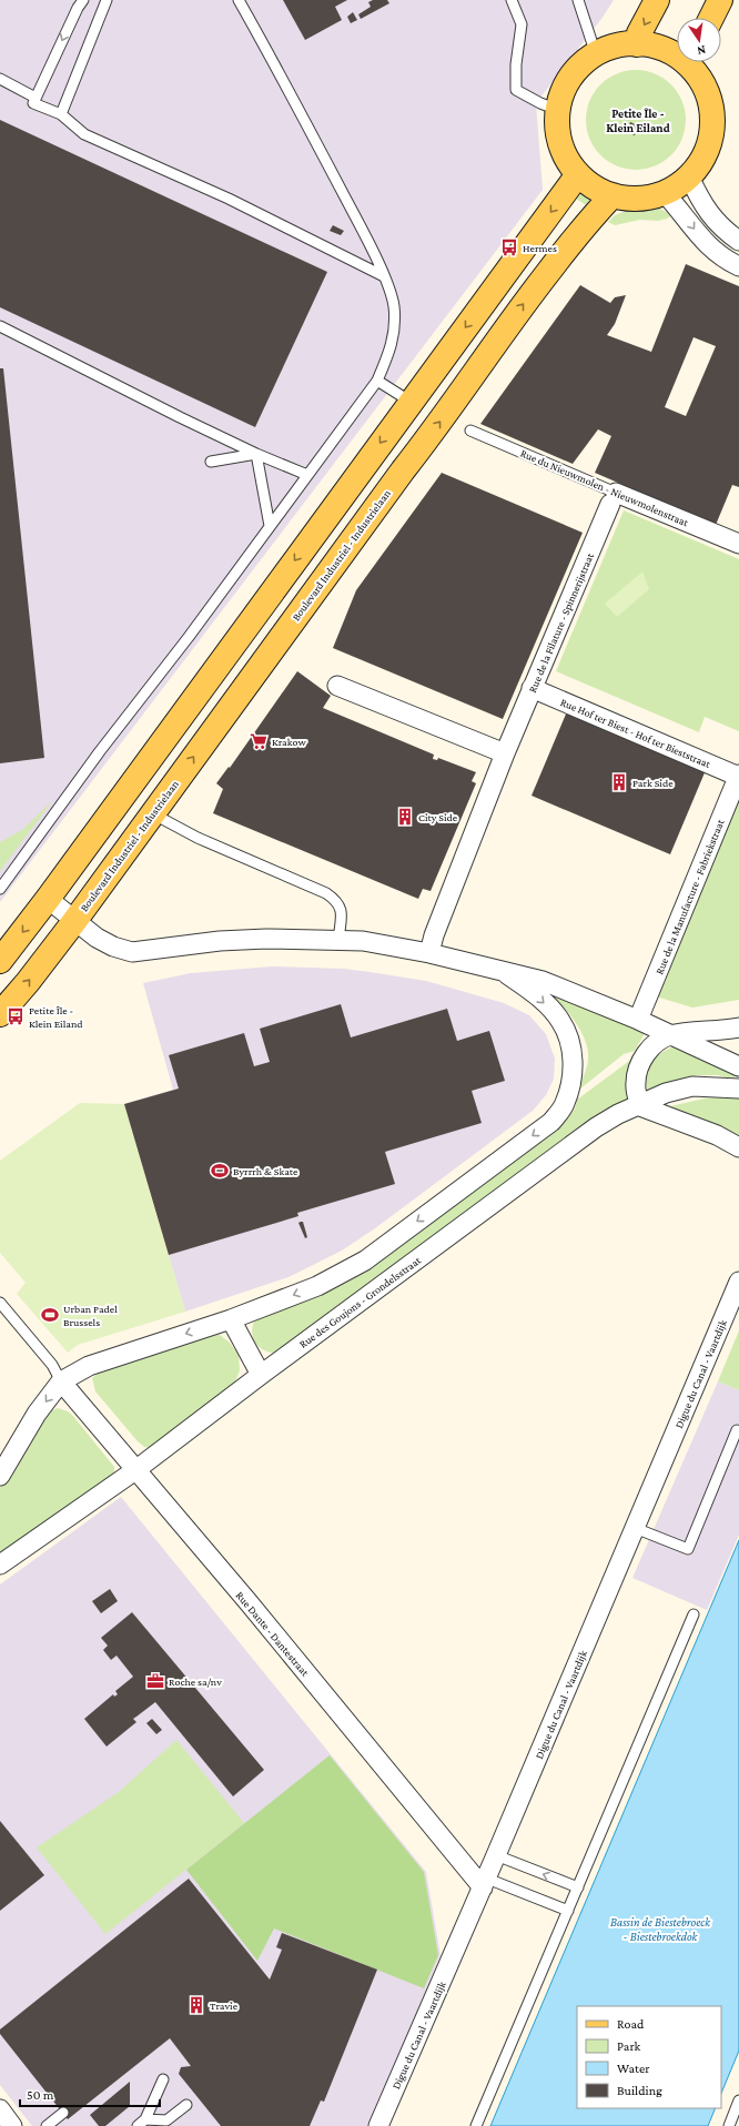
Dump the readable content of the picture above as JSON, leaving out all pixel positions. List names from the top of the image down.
{
  "streets": {
    "main road": ["Boulevard Industriel - Industrielaan"],
    "street": [
      "Rue du Nieuwmolen - Nieuwmolenstraat",
      "Rue de la Filature - Spinnerijstraat",
      "Rue Hof ter Biest - Hof ter Bieststraat",
      "Rue de la Manufacture - Fabriekstraat",
      "Rue des Goujons - Grondelsstraat",
      "Digue du Canal - Vaartdijk",
      "Rue Dante - Dantestraat"
    ]
  },
  "crossings": [
    ["Rue du Nieuwmolen - Nieuwmolenstraat", "Rue de la Filature - Spinnerijstraat"],
    ["Rue de la Filature - Spinnerijstraat", "Rue Hof ter Biest - Hof ter Bieststraat"],
    ["Rue Hof ter Biest - Hof ter Bieststraat", "Rue de la Manufacture - Fabriekstraat"],
    ["Rue des Goujons - Grondelsstraat", "Rue Dante - Dantestraat"],
    ["Digue du Canal - Vaartdijk", "Rue Dante - Dantestraat"]
  ],
  "districts": ["Petite Île - Klein Eiland"],
  "water": ["Bassin de Biestebroeck - Biestebroekdok"],
  "places": {
    "bus stop": ["Hermes", "Petite Île - Klein Eiland"],
    "supermarket": ["Krakow"],
    "building": ["Park Side", "City Side", "Travie"],
    "sports": ["Byrrrh & Skate", "Urban Padel Brussels"],
    "office": ["Roche sa/nv"]
  },
  "legend": [
    "Road",
    "Park",
    "Water",
    "Building"
  ],
  "scale_bar": "50 m",
  "north": "bottom"
}
